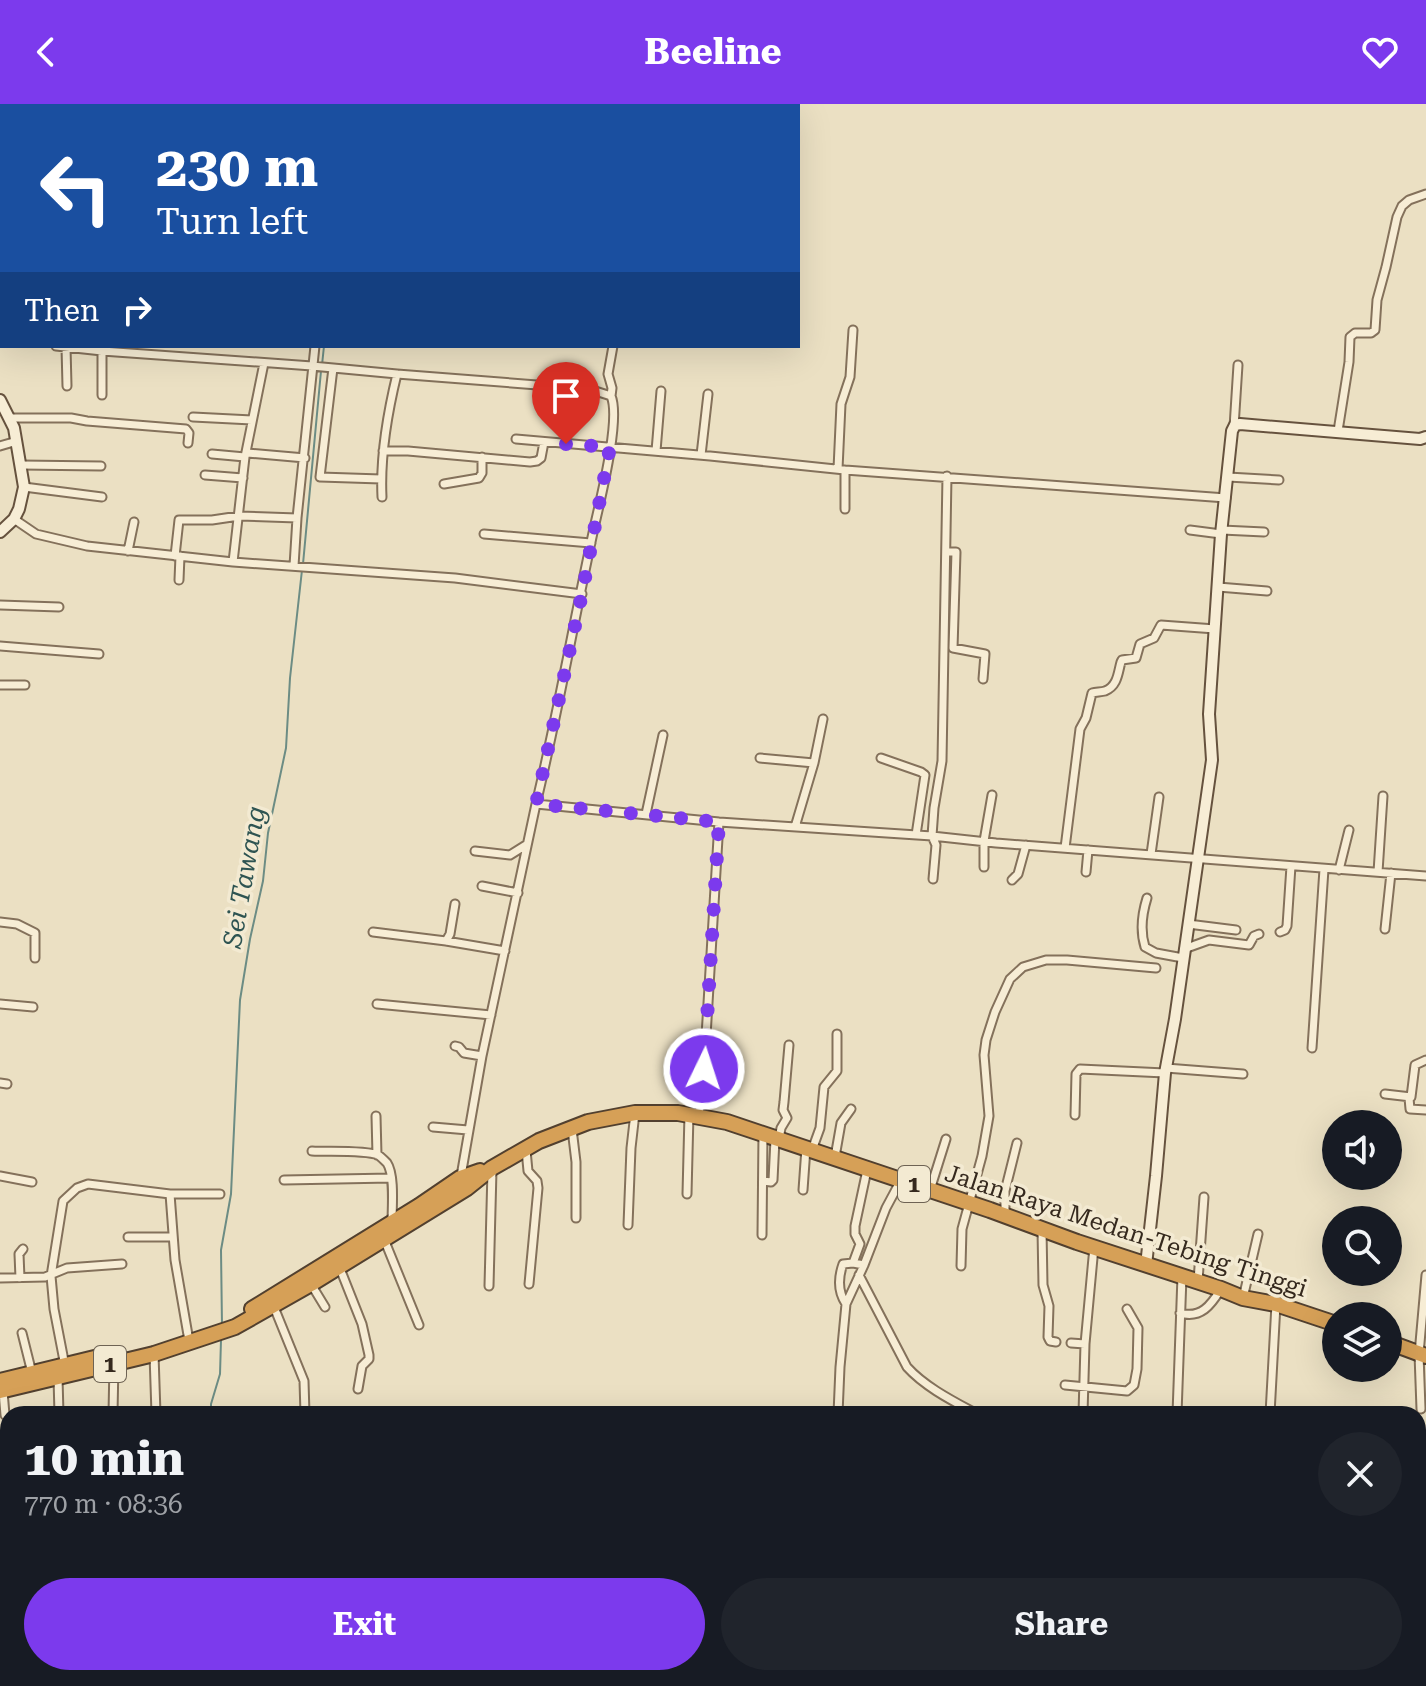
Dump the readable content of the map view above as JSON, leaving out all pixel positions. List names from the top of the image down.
{
  "streets": {
    "highway": ["1", "Jalan Raya Medan-Tebing Tinggi"]
  },
  "water": ["Sei Tawang"],
  "page": {
    "header": "Beeline",
    "turn": ["230 m", "Turn left"],
    "then": "Then",
    "heading": ["10 min", "770 m · 08:36"],
    "buttons": ["Exit", "Share"]
  }
}
